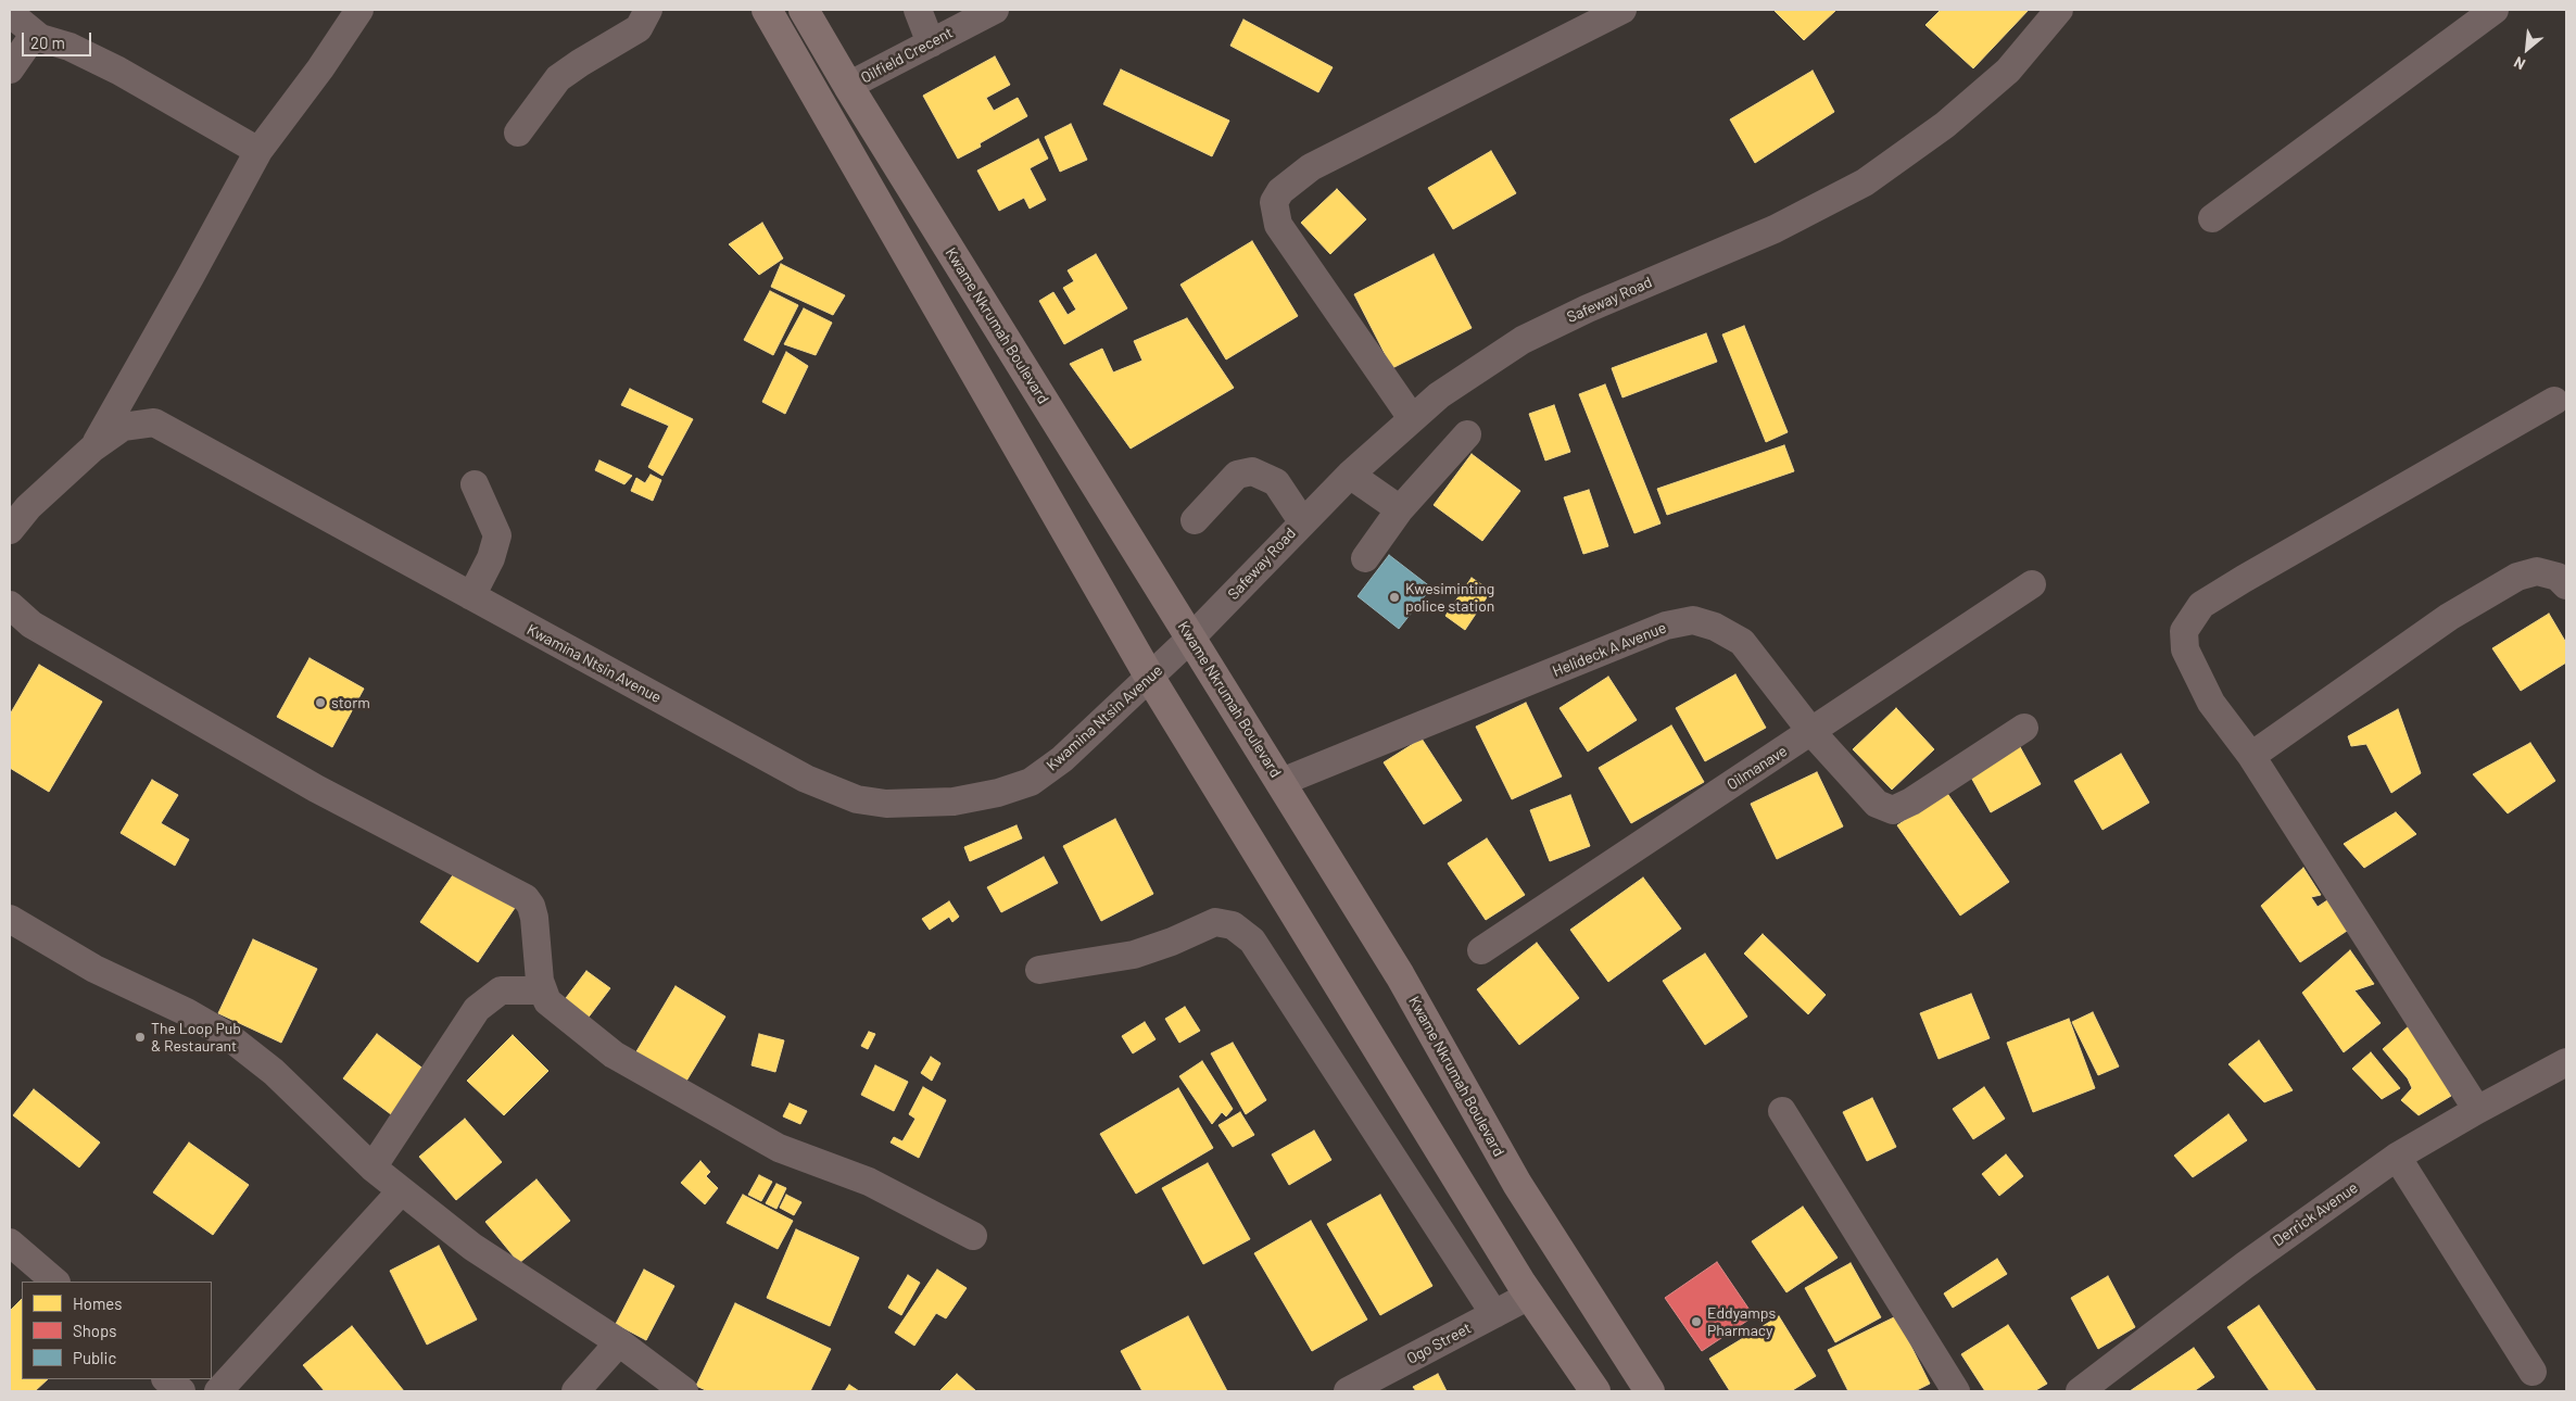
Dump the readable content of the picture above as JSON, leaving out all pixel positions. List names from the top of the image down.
{
  "streets": {
    "highway": ["Kwame Nkrumah Boulevard"],
    "street": [
      "Oilfield Crecent",
      "Safeway Road",
      "Helideck A Avenue",
      "Kwamina Ntsin Avenue",
      "Oilmanave",
      "Derrick Avenue",
      "Ogo Street"
    ]
  },
  "crossings": [
    ["Oilfield Crecent", "Kwame Nkrumah Boulevard"],
    ["Safeway Road", "Kwame Nkrumah Boulevard"],
    ["Safeway Road", "Kwamina Ntsin Avenue"],
    ["Kwame Nkrumah Boulevard", "Helideck A Avenue"],
    ["Kwame Nkrumah Boulevard", "Kwamina Ntsin Avenue"],
    ["Helideck A Avenue", "Oilmanave"]
  ],
  "places": [
    "Kwesiminting police station",
    "storm",
    "The Loop Pub & Restaurant",
    "Eddyamps Pharmacy"
  ],
  "legend": ["Homes", "Shops", "Public"],
  "scale_bar": "20 m",
  "north": "bottom left"
}
